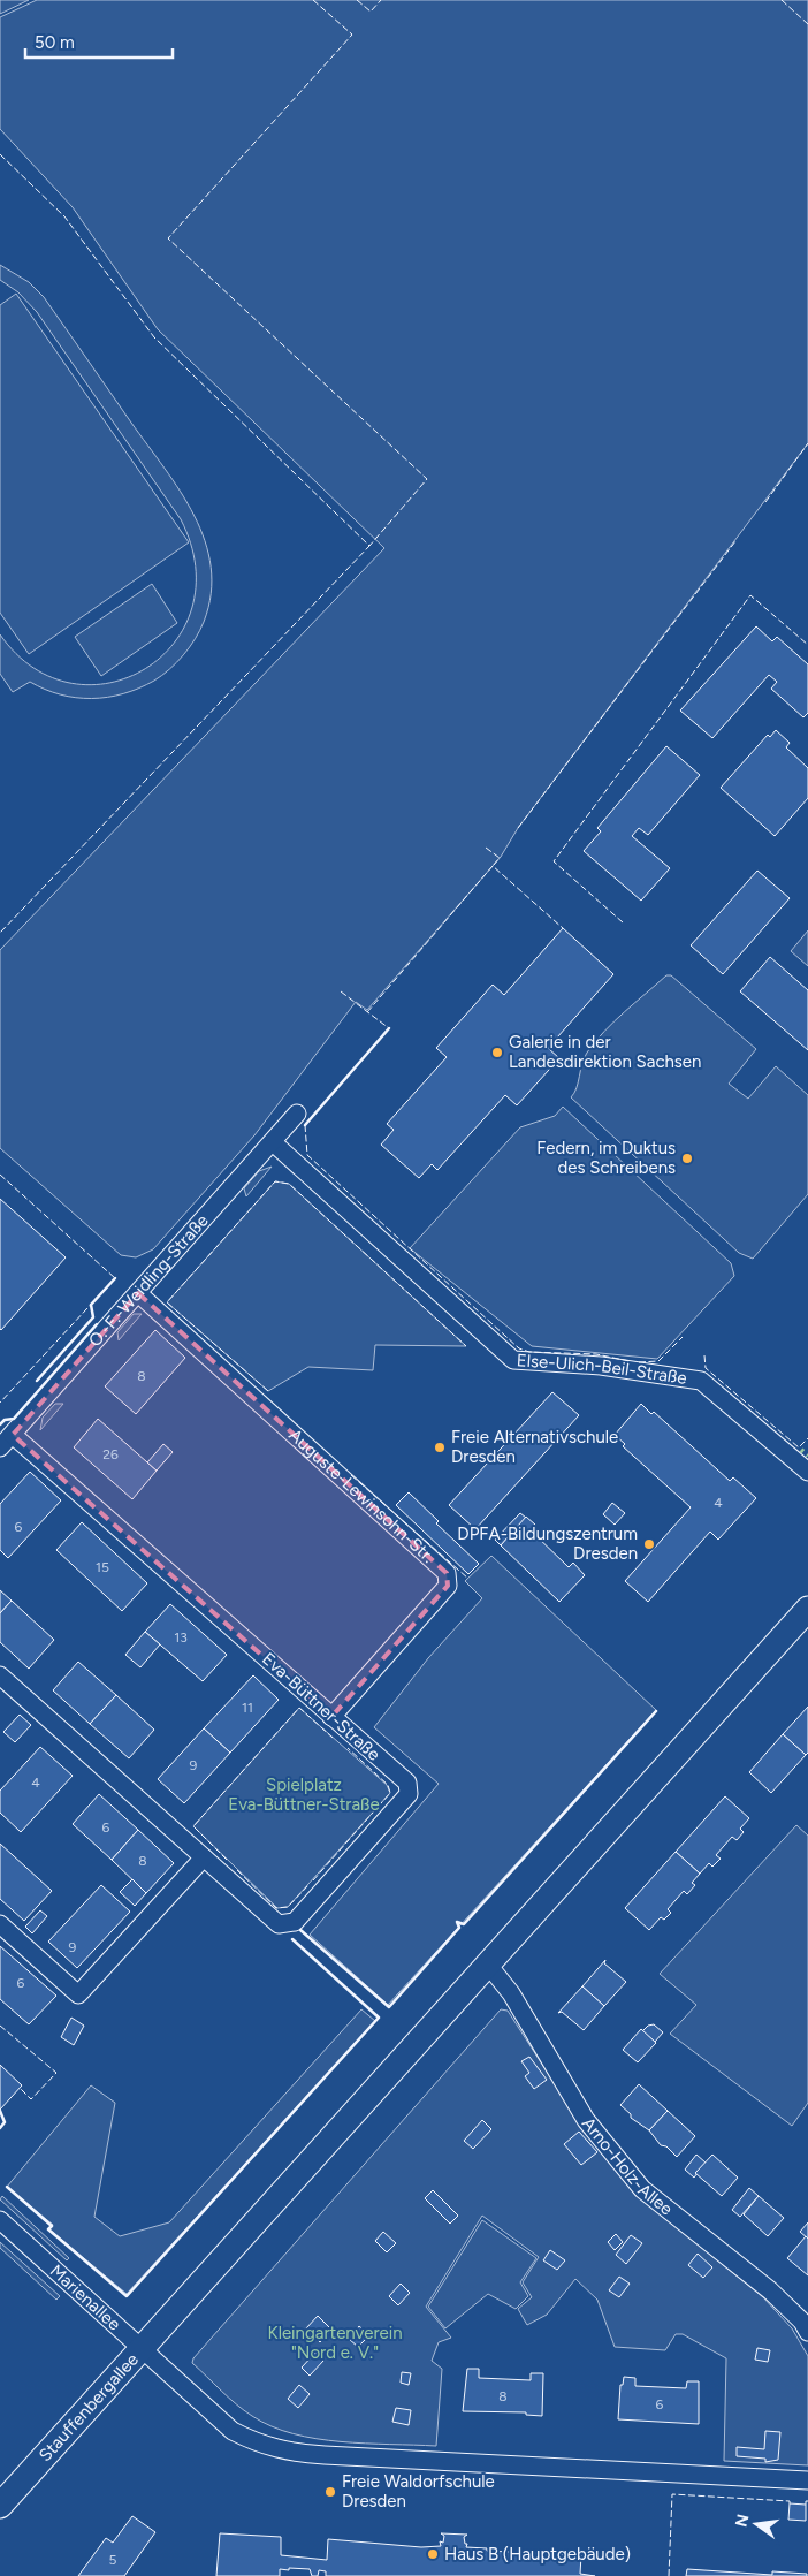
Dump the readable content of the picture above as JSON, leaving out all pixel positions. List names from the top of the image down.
{
  "streets": {
    "main road": ["Stauffenbergallee"],
    "street": [
      "O.-F.-Weidling-Straße",
      "Else-Ulich-Beil-Straße",
      "Auguste-Lewinsohn-Str.",
      "Eva-Büttner-Straße",
      "Arno-Holz-Allee",
      "Marienallee"
    ]
  },
  "crossings": [
    ["O.-F.-Weidling-Straße", "Else-Ulich-Beil-Straße"],
    ["O.-F.-Weidling-Straße", "Auguste-Lewinsohn-Str."],
    ["O.-F.-Weidling-Straße", "Eva-Büttner-Straße"],
    ["Auguste-Lewinsohn-Str.", "Eva-Büttner-Straße"],
    ["Arno-Holz-Allee", "Stauffenbergallee"],
    ["Marienallee", "Stauffenbergallee"]
  ],
  "parks": ["Spielplatz Eva-Büttner-Straße", "Kleingartenverein \"Nord e. V.\""],
  "places": [
    "Galerie in der Landesdirektion Sachsen",
    "Federn, im Duktus des Schreibens",
    "Freie Alternativschule Dresden",
    "DPFA-Bildungszentrum Dresden",
    "Freie Waldorfschule Dresden",
    "Haus B (Hauptgebäude)"
  ],
  "house_numbers": [
    "8",
    "26",
    "4",
    "6",
    "15",
    "13",
    "11",
    "9",
    "4",
    "6",
    "8",
    "9",
    "6",
    "8",
    "6",
    "5"
  ],
  "scale_bar": "50 m",
  "north": "left"
}
